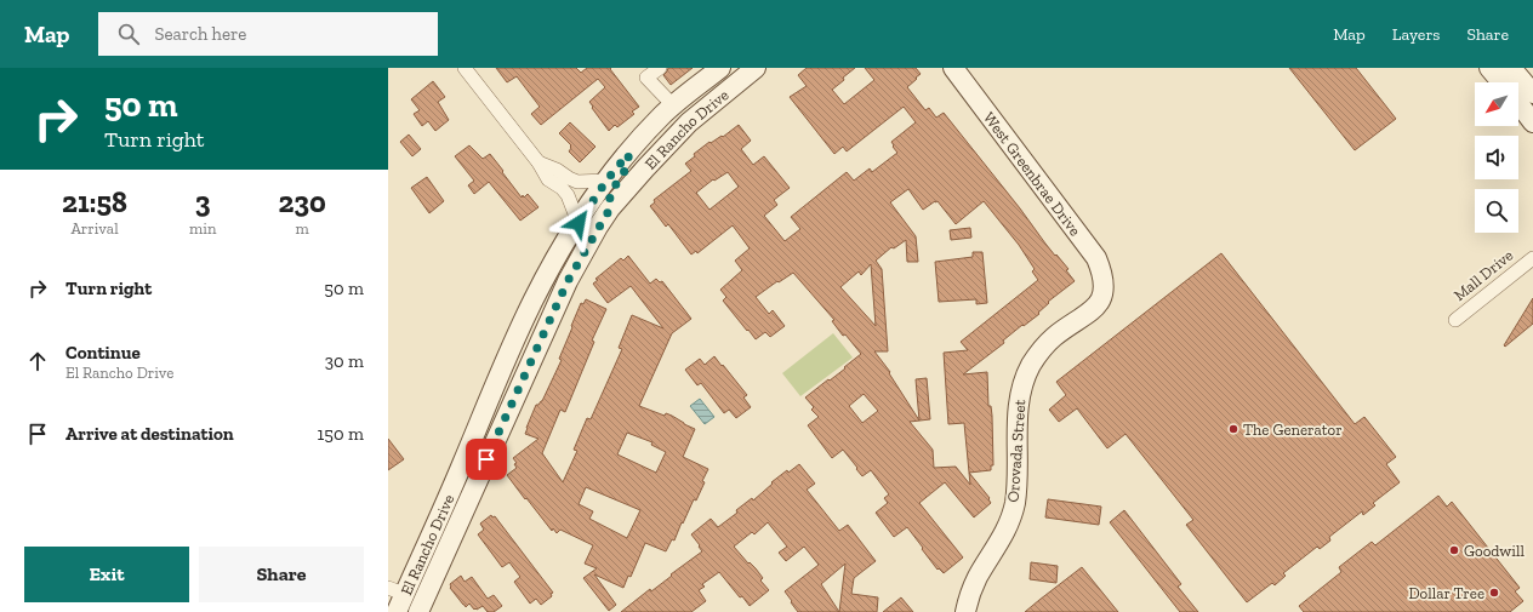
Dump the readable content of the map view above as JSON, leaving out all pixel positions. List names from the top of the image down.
{
  "streets": {
    "main road": ["El Rancho Drive", "West Greenbrae Drive", "Orovada Street"],
    "street": ["Mall Drive"]
  },
  "crossings": [
    ["West Greenbrae Drive", "Orovada Street"]
  ],
  "places": ["The Generator", "Goodwill", "Dollar Tree"],
  "north": "bottom left",
  "page": {
    "header": "Map",
    "search": "Search here",
    "nav": ["Map", "Layers", "Share"],
    "turn": ["50 m", "Turn right"],
    "eta": [
      "21:58",
      "Arrival",
      "3",
      "min",
      "230",
      "m"
    ],
    "list": [
      {
        "name": "Turn right",
        "value": "50 m"
      },
      {
        "name": "Continue",
        "note": "El Rancho Drive",
        "value": "30 m"
      },
      {
        "name": "Arrive at destination",
        "value": "150 m"
      }
    ],
    "buttons": ["Exit", "Share"]
  }
}
